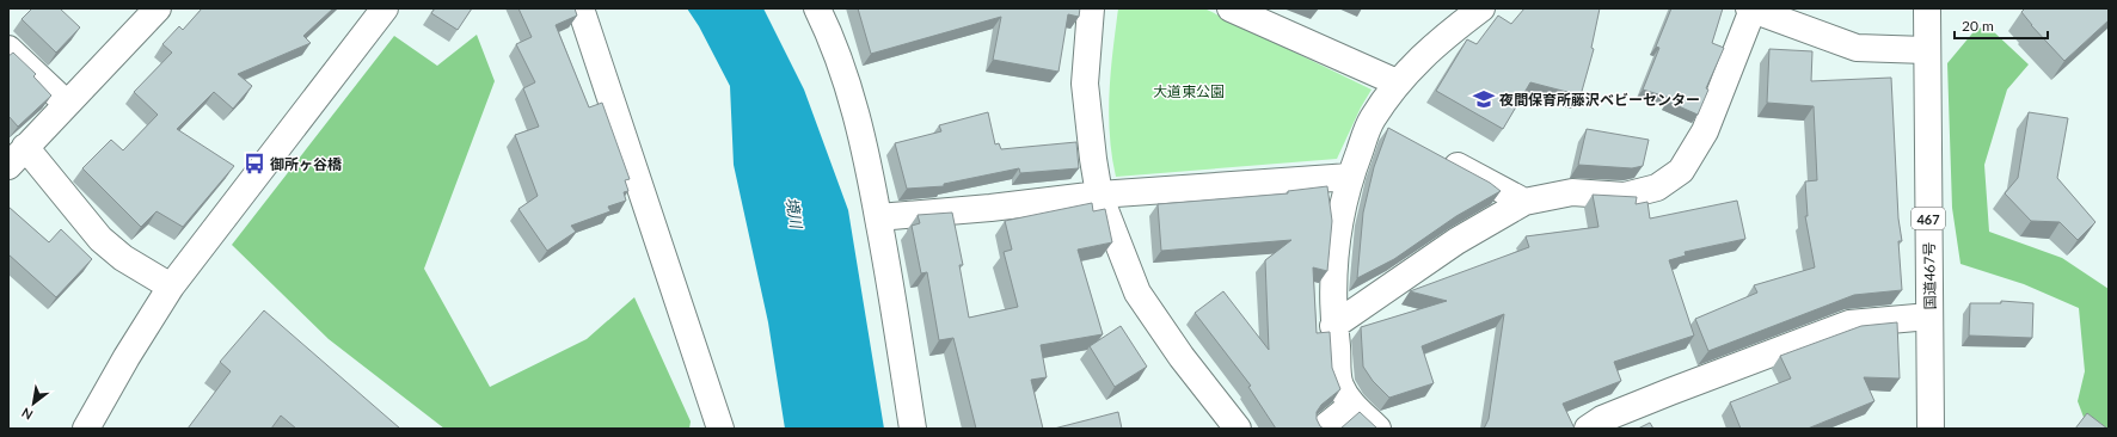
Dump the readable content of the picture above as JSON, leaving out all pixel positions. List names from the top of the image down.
{
  "streets": {
    "main road": ["467", "国道467号"]
  },
  "water": ["境川"],
  "parks": ["大道東公園"],
  "places": {
    "school or university": ["夜間保育所藤沢ベビーセンター"],
    "bus stop": ["御所ヶ谷橋"]
  },
  "scale_bar": "20 m",
  "north": "bottom left"
}
